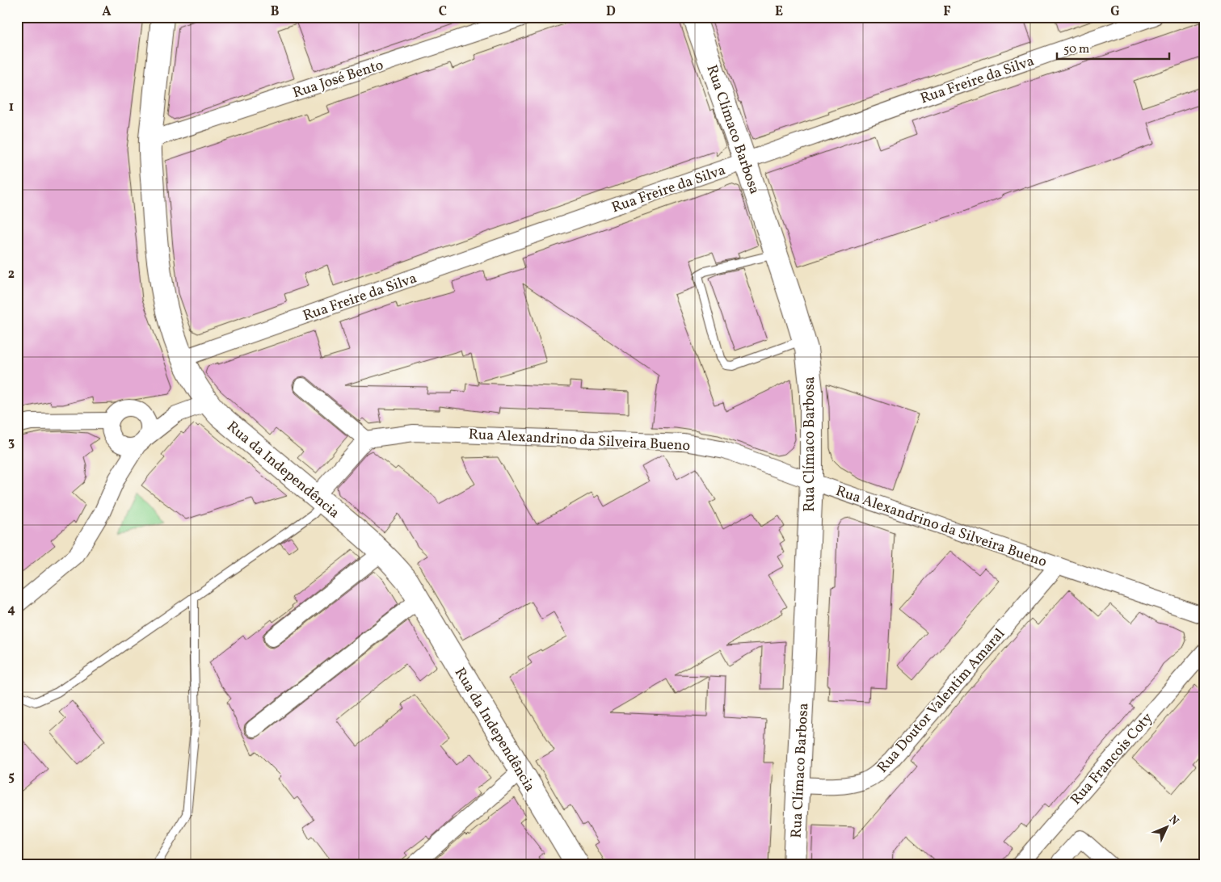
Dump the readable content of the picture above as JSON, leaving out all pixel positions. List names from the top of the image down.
{
  "streets": {
    "main road": ["Rua Clímaco Barbosa", "Rua da Independência"],
    "street": [
      "Rua José Bento",
      "Rua Freire da Silva",
      "Rua Alexandrino da Silveira Bueno",
      "Rua Doutor Valentim Amaral",
      "Rua Francois Coty"
    ]
  },
  "crossings": [
    ["Rua José Bento", "Rua da Independência"],
    ["Rua Freire da Silva", "Rua Clímaco Barbosa"],
    ["Rua Freire da Silva", "Rua da Independência"],
    ["Rua Clímaco Barbosa", "Rua Alexandrino da Silveira Bueno"],
    ["Rua Clímaco Barbosa", "Rua Doutor Valentim Amaral"],
    ["Rua Alexandrino da Silveira Bueno", "Rua Doutor Valentim Amaral"]
  ],
  "scale_bar": "50 m",
  "north": "top right",
  "grid": {
    "columns": [
      "A",
      "B",
      "C",
      "D",
      "E",
      "F",
      "G"
    ],
    "rows": [
      "1",
      "2",
      "3",
      "4",
      "5"
    ]
  }
}
